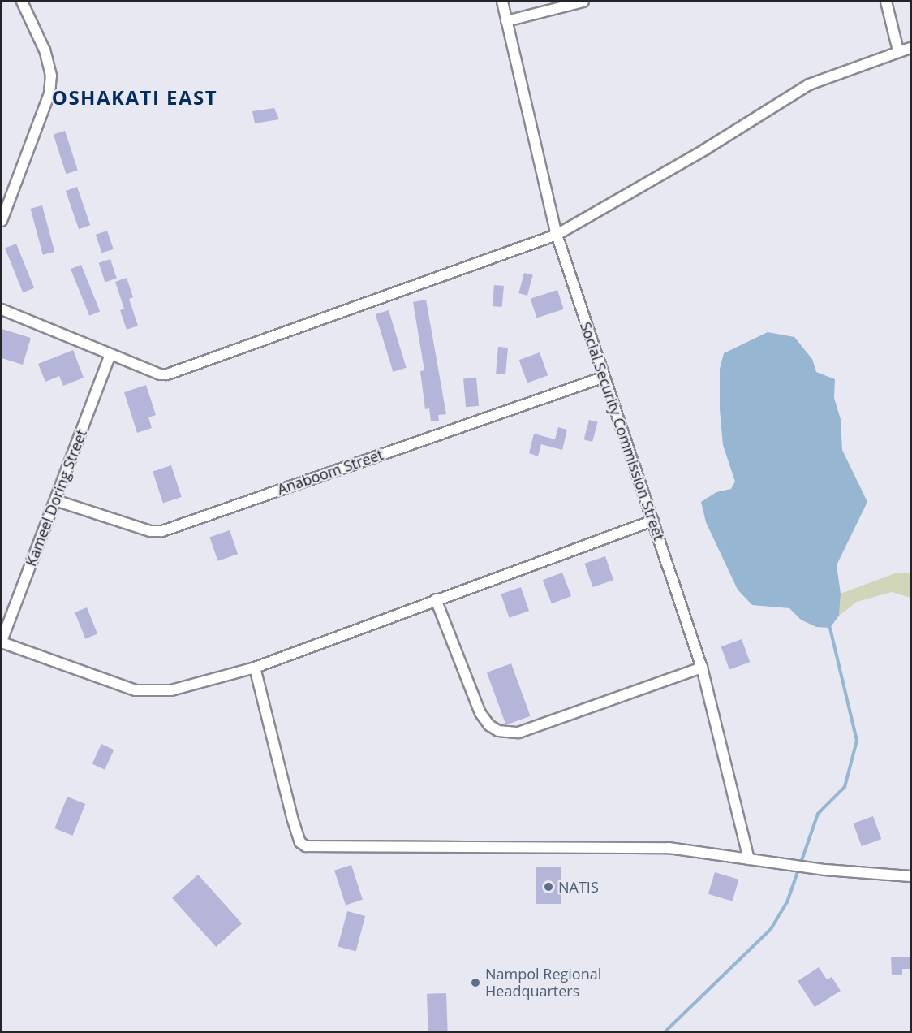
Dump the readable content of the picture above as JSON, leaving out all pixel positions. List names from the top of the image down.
{
  "streets": {
    "street": ["Social Security Commission Street", "Anaboom Street", "Kameel Doring Street"]
  },
  "crossings": [
    ["Social Security Commission Street", "Anaboom Street"],
    ["Anaboom Street", "Kameel Doring Street"]
  ],
  "districts": ["OSHAKATI EAST"],
  "places": ["NATIS", "Nampol Regional Headquarters"]
}
